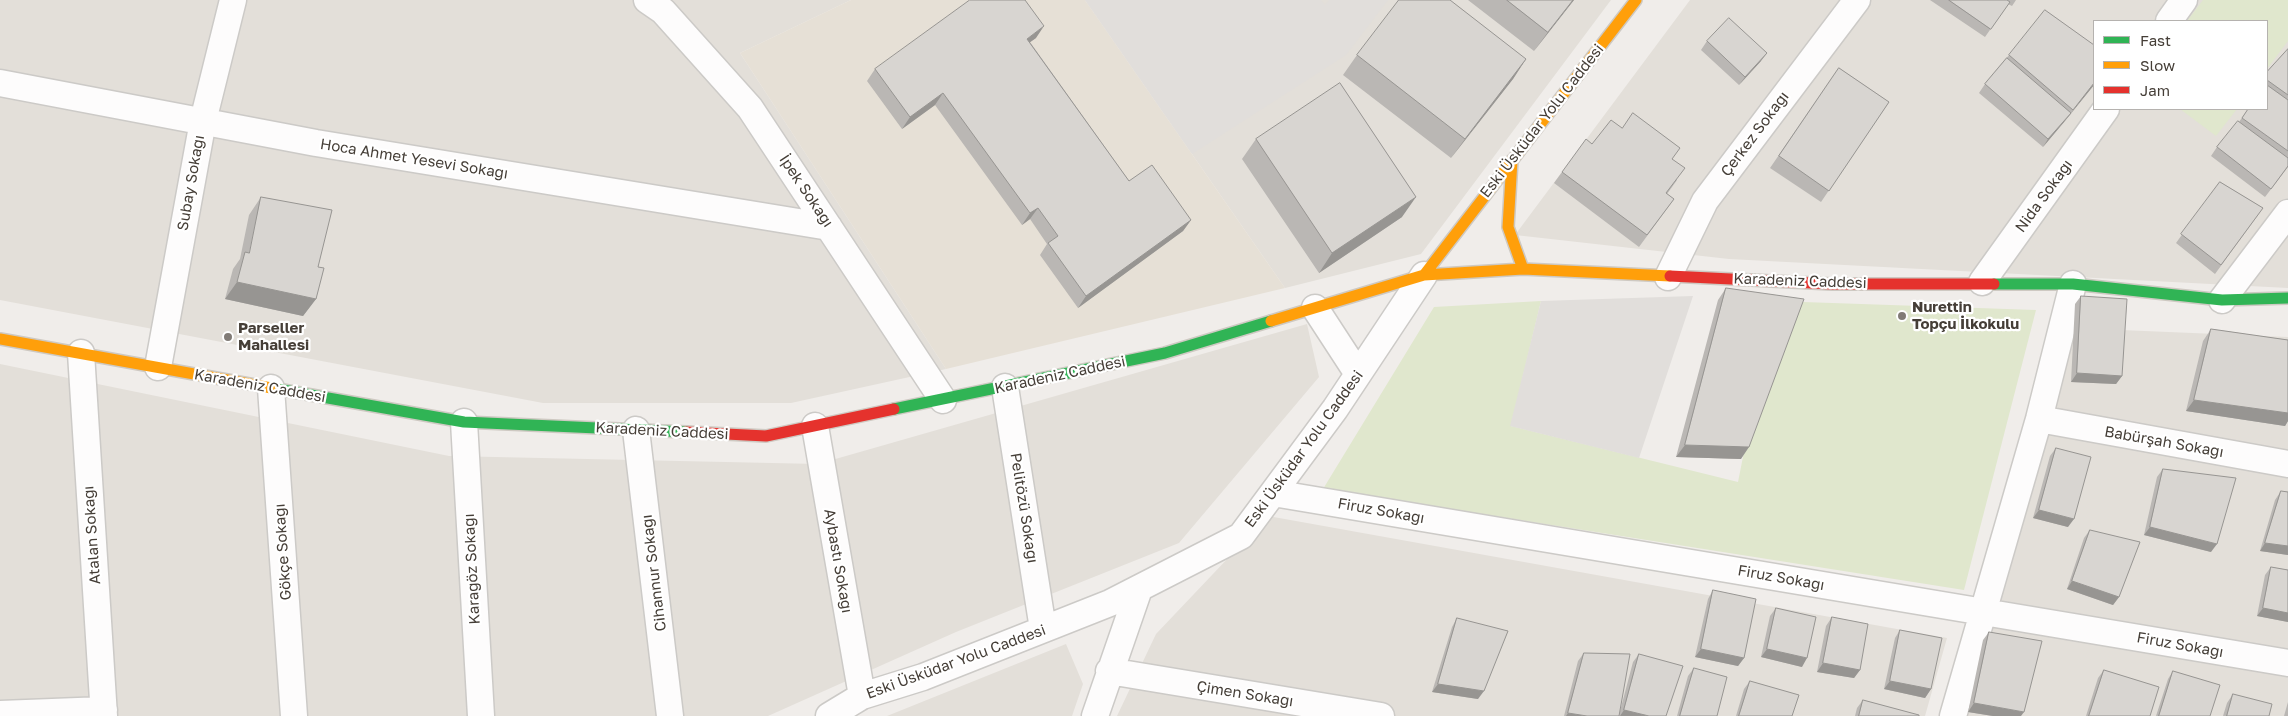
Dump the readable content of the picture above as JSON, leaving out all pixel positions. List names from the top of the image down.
{
  "streets": {
    "street": [
      "Eski Üsküdar Yolu Caddesi",
      "Çerkez Sokağı",
      "Hoca Ahmet Yesevi Sokağı",
      "Subay Sokağı",
      "İpek Sokağı",
      "Nida Sokağı",
      "Karadeniz Caddesi",
      "Babürşah Sokağı",
      "Pelitözü Sokağı",
      "Firuz Sokağı",
      "Atalan Sokağı",
      "Gökçe Sokağı",
      "Aybastı Sokağı",
      "Karagöz Sokağı",
      "Cihannur Sokağı",
      "Çimen Sokağı"
    ]
  },
  "crossings": [
    ["Eski Üsküdar Yolu Caddesi", "Karadeniz Caddesi"],
    ["Eski Üsküdar Yolu Caddesi", "Pelitözü Sokağı"],
    ["Eski Üsküdar Yolu Caddesi", "Firuz Sokağı"],
    ["Eski Üsküdar Yolu Caddesi", "Aybastı Sokağı"],
    ["Çerkez Sokağı", "Karadeniz Caddesi"],
    ["Hoca Ahmet Yesevi Sokağı", "Subay Sokağı"],
    ["Hoca Ahmet Yesevi Sokağı", "İpek Sokağı"],
    ["Subay Sokağı", "Karadeniz Caddesi"],
    ["İpek Sokağı", "Karadeniz Caddesi"],
    ["Nida Sokağı", "Karadeniz Caddesi"],
    ["Karadeniz Caddesi", "Pelitözü Sokağı"],
    ["Karadeniz Caddesi", "Atalan Sokağı"],
    ["Karadeniz Caddesi", "Gökçe Sokağı"],
    ["Karadeniz Caddesi", "Aybastı Sokağı"],
    ["Karadeniz Caddesi", "Karagöz Sokağı"],
    ["Karadeniz Caddesi", "Cihannur Sokağı"]
  ],
  "places": ["Nurettin Topçu İlkokulu", "Parseller Mahallesi"],
  "legend": ["Fast", "Slow", "Jam"]
}
